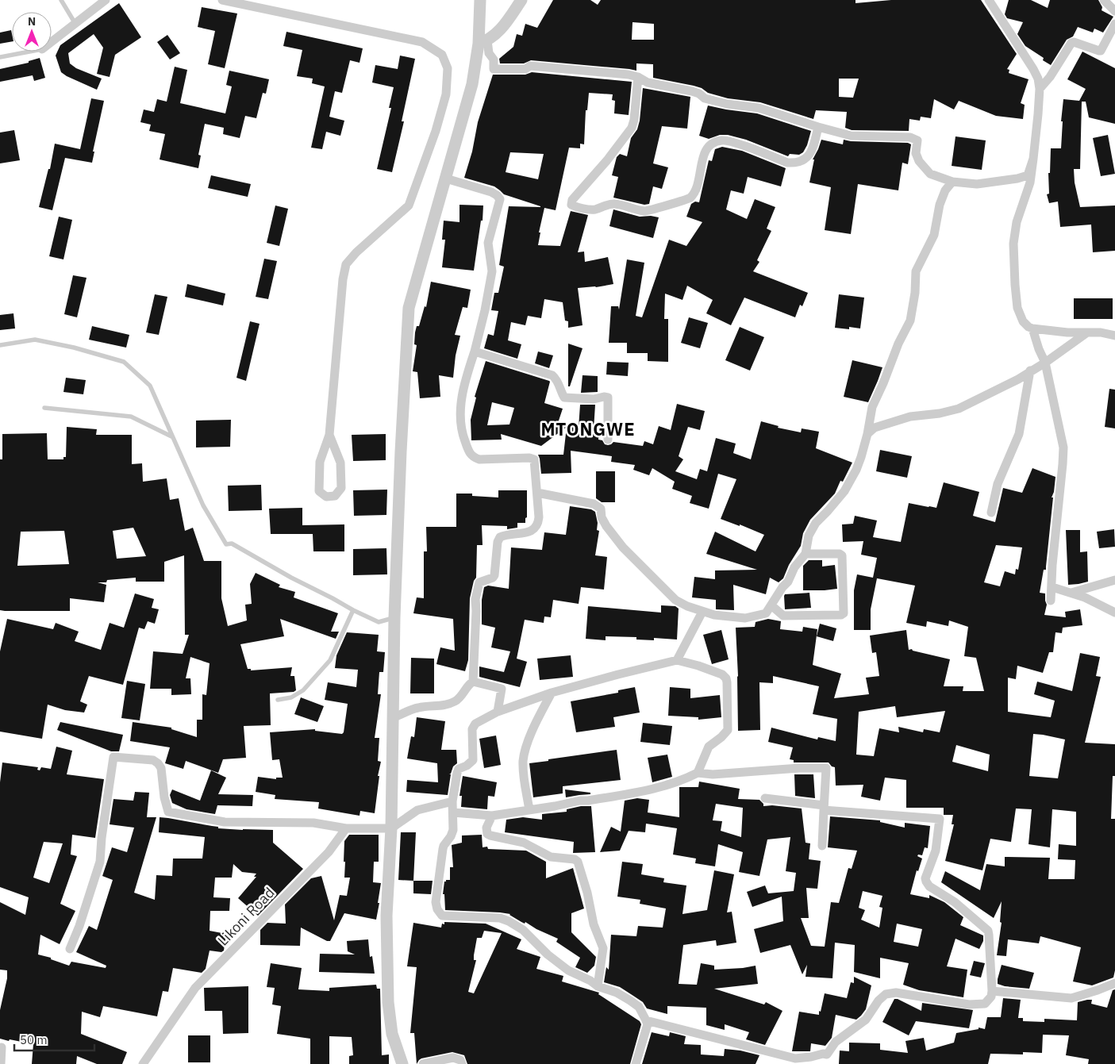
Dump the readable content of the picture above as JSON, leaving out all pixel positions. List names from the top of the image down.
{
  "streets": {
    "street": ["Likoni Road"]
  },
  "districts": ["MTONGWE"],
  "scale_bar": "50 m",
  "north": "top"
}
